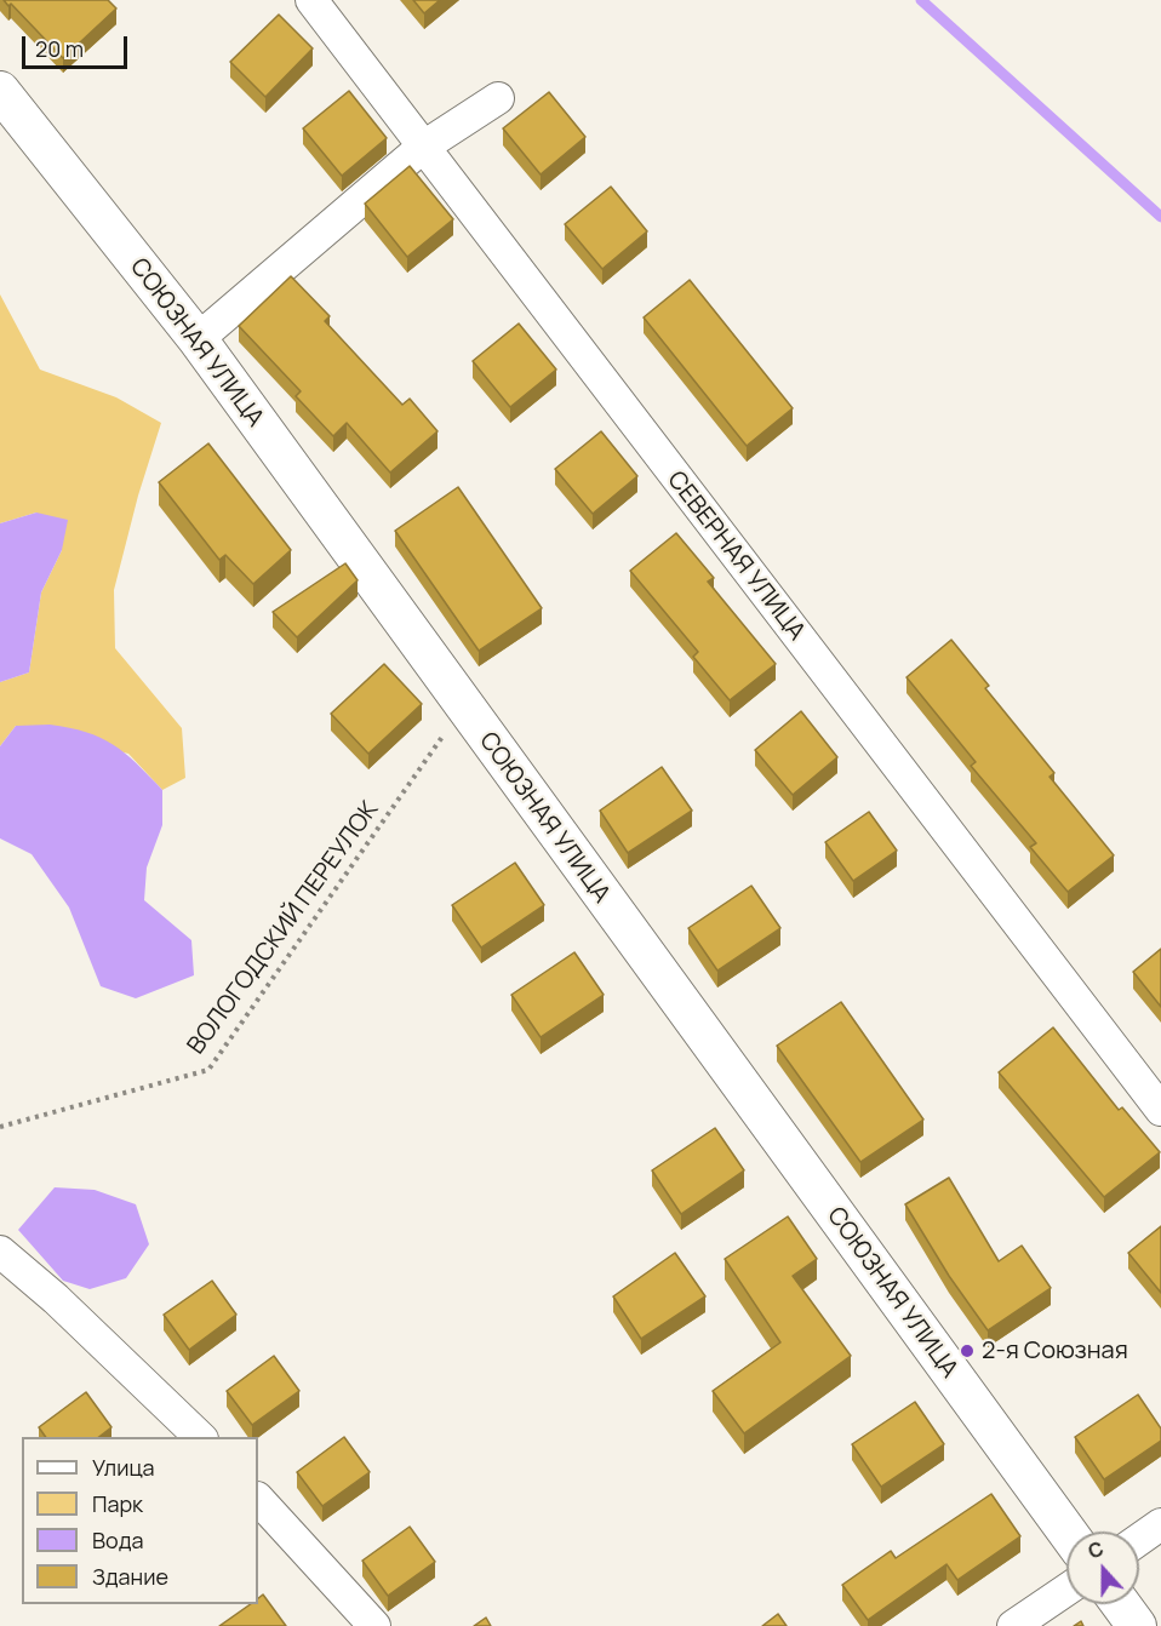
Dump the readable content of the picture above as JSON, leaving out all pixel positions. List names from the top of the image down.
{
  "streets": {
    "street": ["СОЮЗНАЯ УЛИЦА", "СЕВЕРНАЯ УЛИЦА"],
    "path": ["ВОЛОГОДСКИЙ ПЕРЕУЛОК"]
  },
  "crossings": [
    ["СОЮЗНАЯ УЛИЦА", "ВОЛОГОДСКИЙ ПЕРЕУЛОК"]
  ],
  "places": ["2-я Союзная"],
  "legend": [
    "Улица",
    "Парк",
    "Вода",
    "Здание"
  ],
  "scale_bar": "20 m",
  "north": "top"
}
